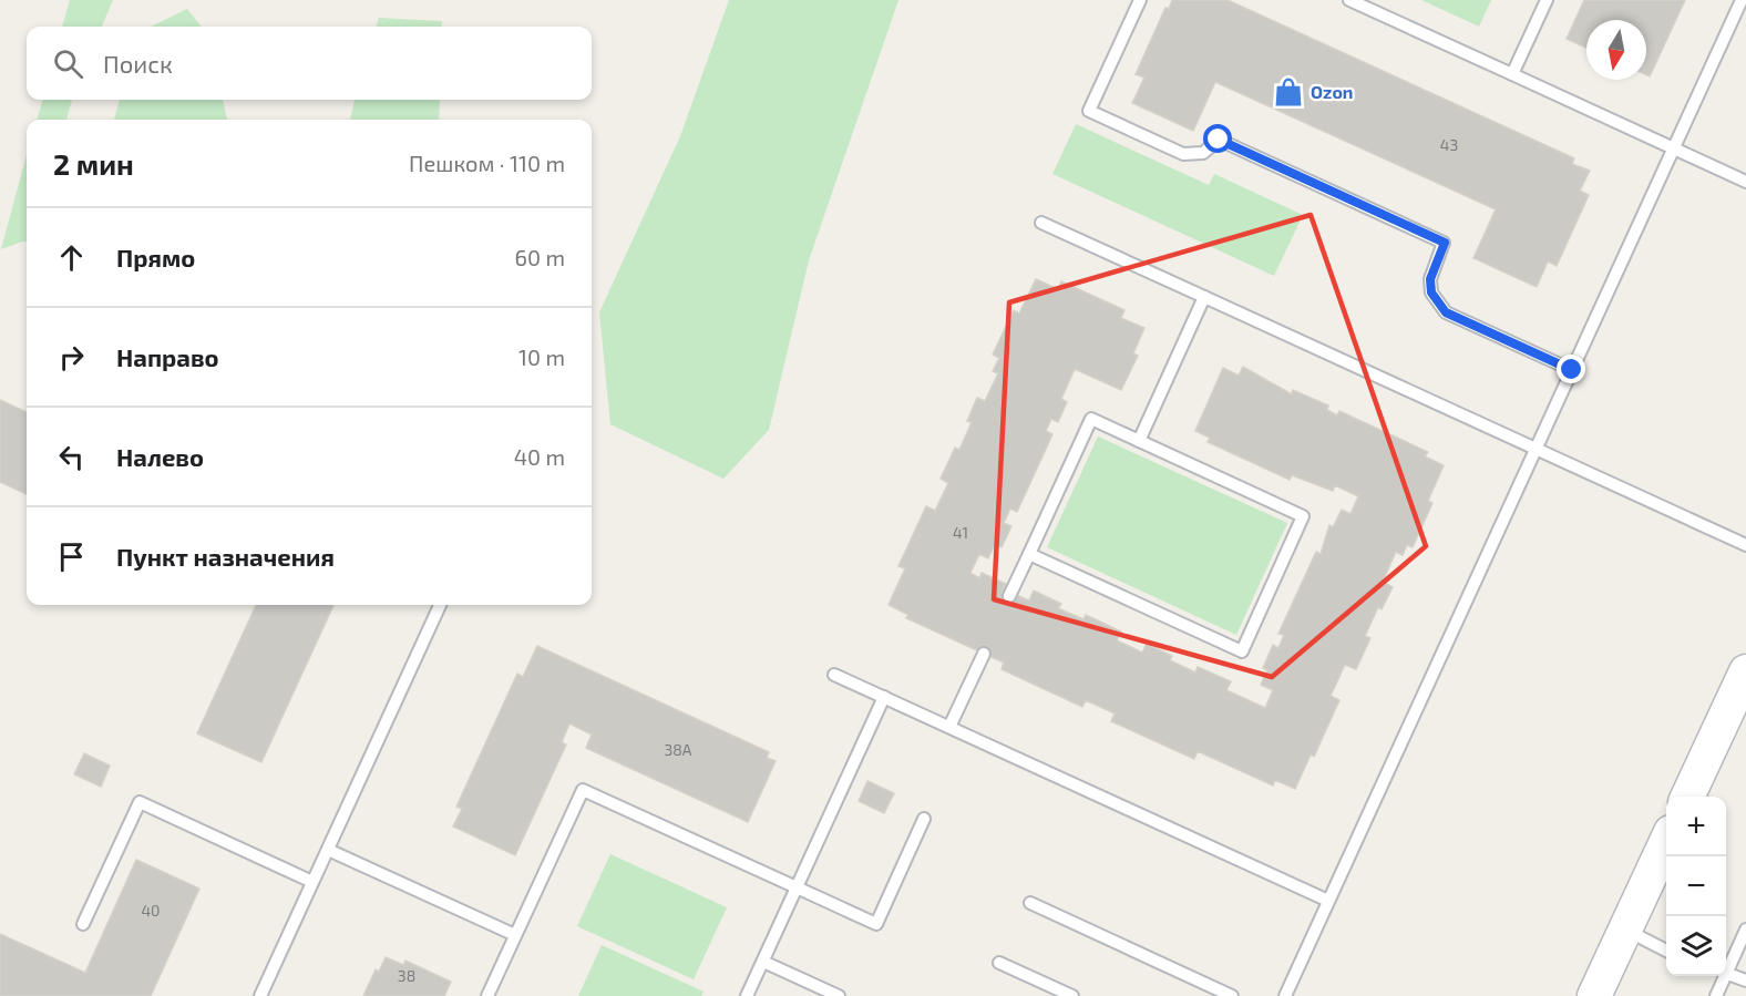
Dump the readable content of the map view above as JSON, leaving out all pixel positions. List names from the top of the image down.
{
  "places": {
    "shop": ["Ozon"]
  },
  "house_numbers": [
    "43",
    "41",
    "38А",
    "40",
    "38"
  ],
  "north": "bottom",
  "page": {
    "search": "Поиск",
    "heading": ["2 мин", "Пешком · 110 m"],
    "list": [
      ["Прямо", "60 m"],
      ["Направо", "10 m"],
      ["Налево", "40 m"],
      "Пункт назначения"
    ],
    "map_buttons": ["+", "−"]
  }
}
